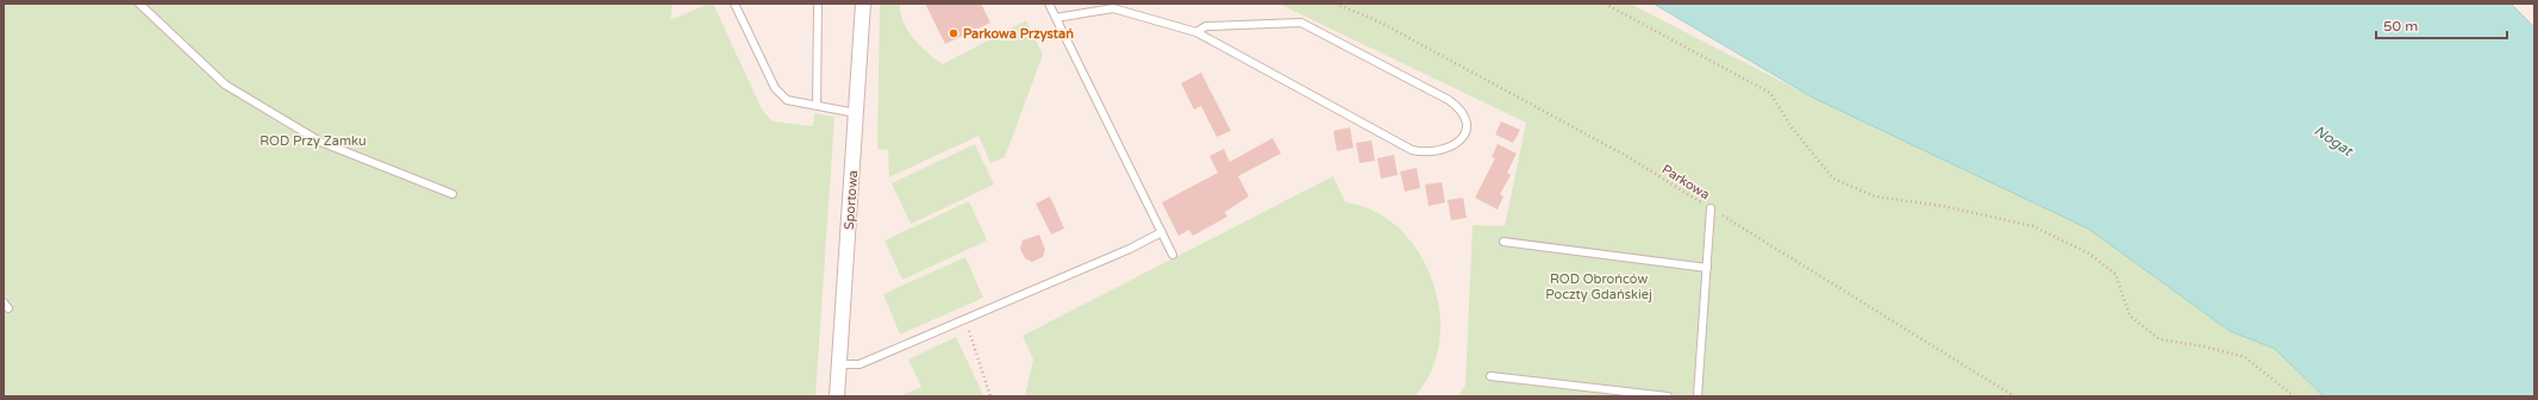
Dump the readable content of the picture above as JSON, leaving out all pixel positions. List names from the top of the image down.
{
  "streets": {
    "street": ["Sportowa"],
    "path": ["Parkowa"]
  },
  "water": ["Nogat"],
  "parks": ["ROD Przy Zamku", "ROD Obrońców Poczty Gdańskiej"],
  "places": ["Parkowa Przystań"],
  "scale_bar": "50 m"
}
